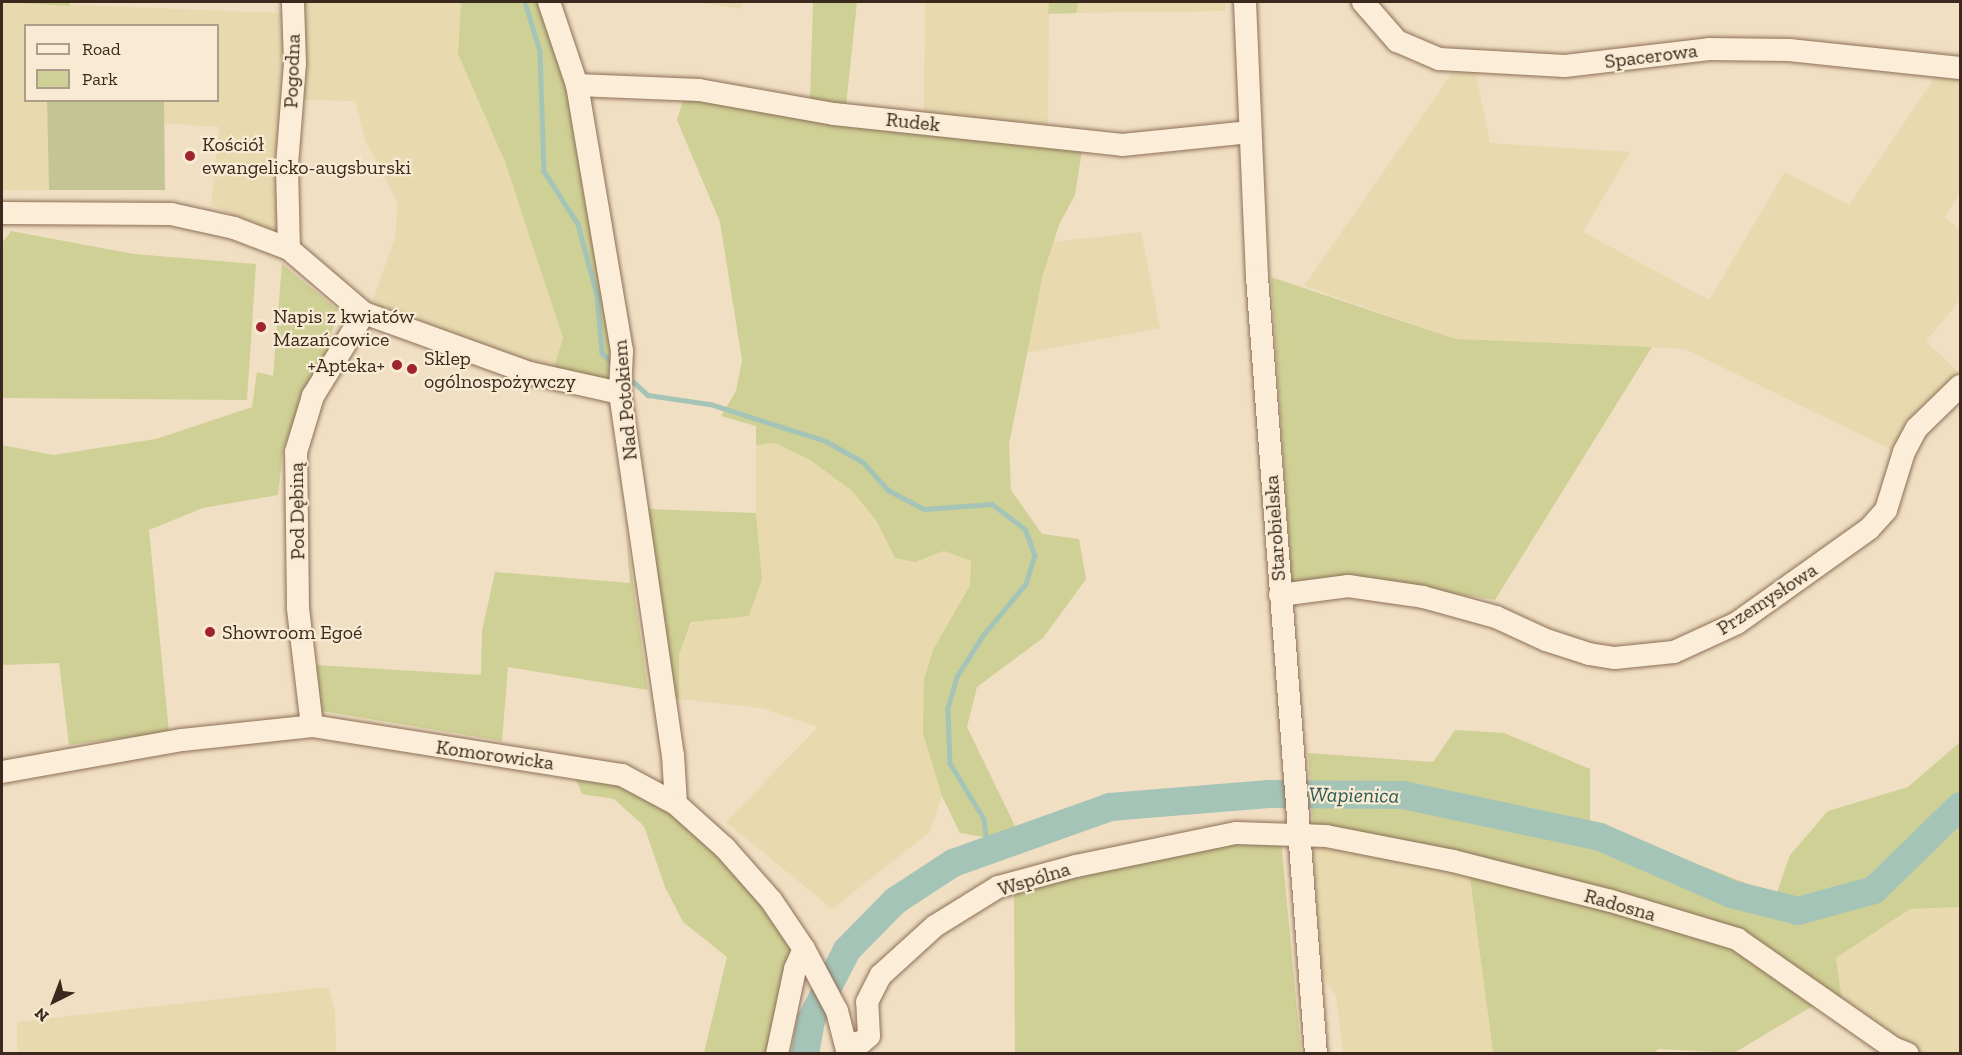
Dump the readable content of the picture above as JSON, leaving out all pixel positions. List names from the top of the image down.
{
  "streets": {
    "street": [
      "Spacerowa",
      "Pogodna",
      "Rudek",
      "Nad Potokiem",
      "Pod Dębiną",
      "Starobielska",
      "Przemysłowa",
      "Komorowicka",
      "Wspólna",
      "Radosna"
    ]
  },
  "crossings": [
    ["Rudek", "Nad Potokiem"],
    ["Rudek", "Starobielska"],
    ["Nad Potokiem", "Komorowicka"],
    ["Pod Dębiną", "Komorowicka"],
    ["Starobielska", "Przemysłowa"],
    ["Starobielska", "Wspólna"],
    ["Starobielska", "Radosna"],
    ["Komorowicka", "Wspólna"],
    ["Wspólna", "Radosna"]
  ],
  "water": ["Wapienica"],
  "places": [
    "Kościół ewangelicko-augsburski",
    "Napis z kwiatów Mazańcowice",
    "+Apteka+",
    "Sklep ogólnospożywczy",
    "Showroom Egoé"
  ],
  "legend": ["Road", "Park"],
  "north": "bottom left"
}
